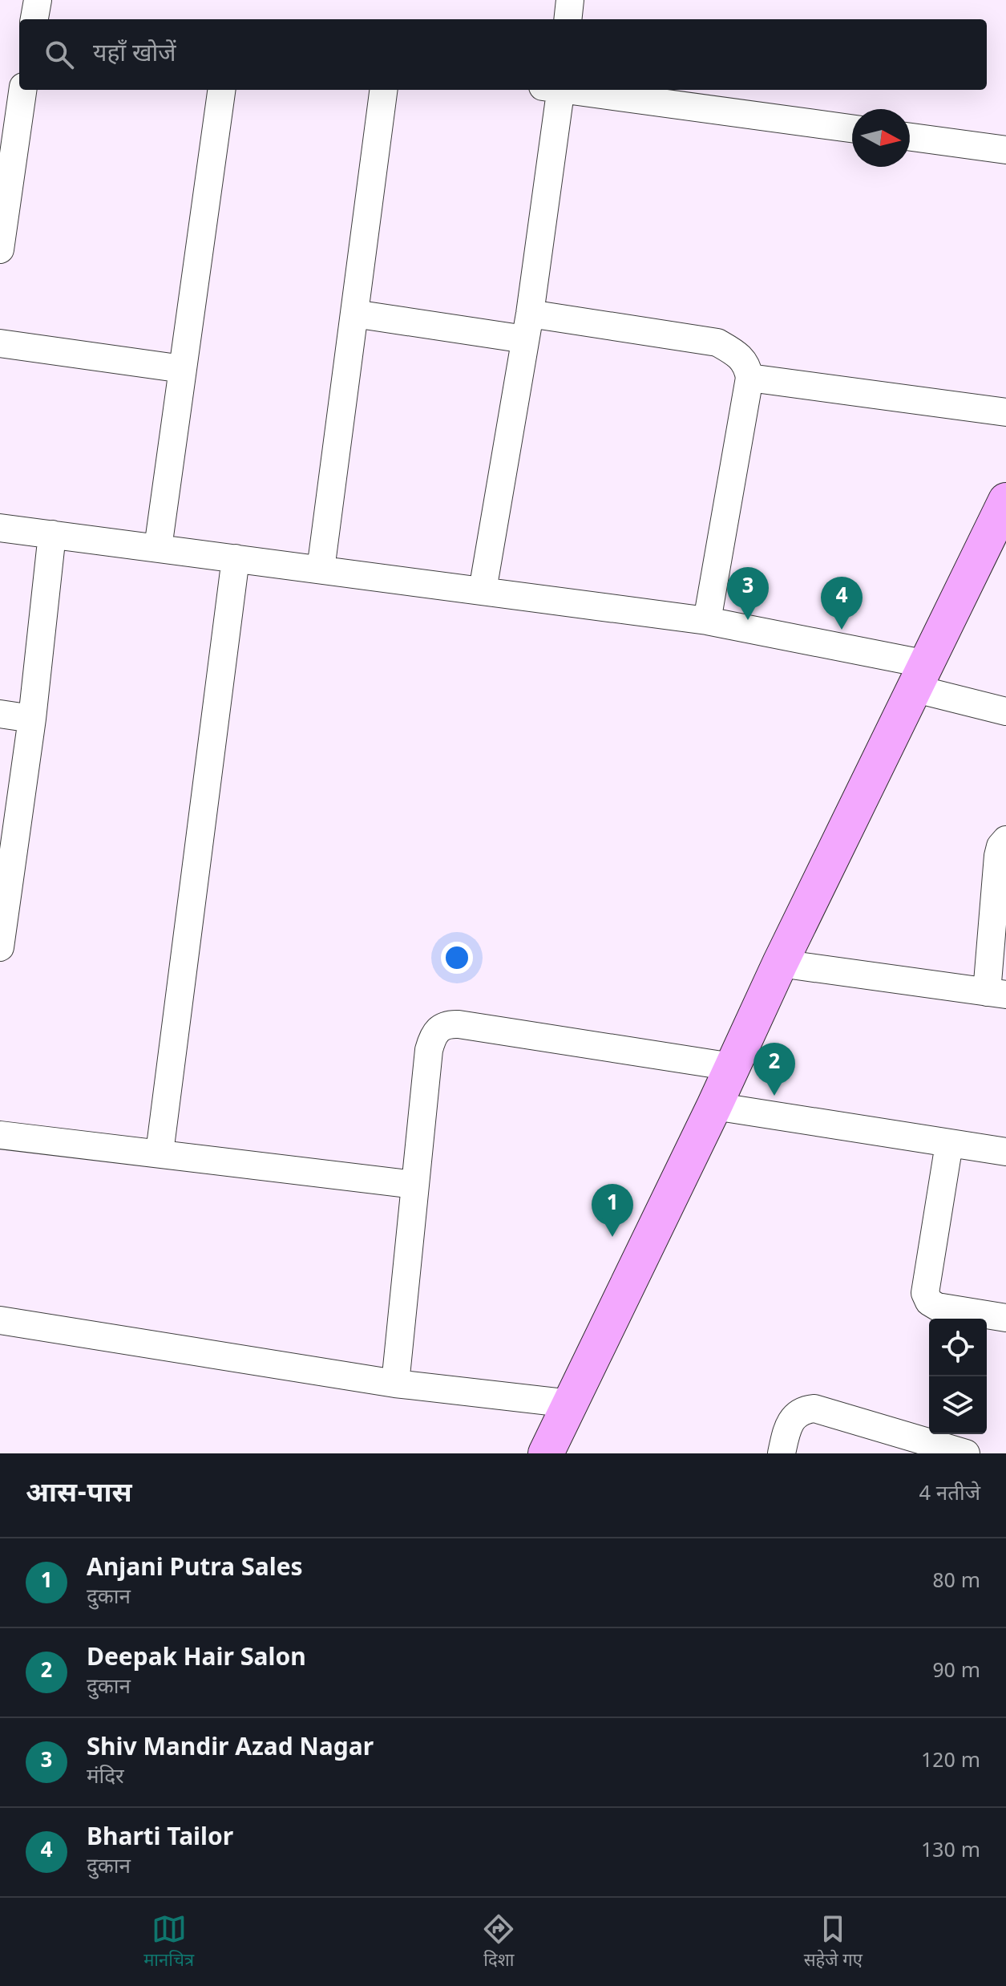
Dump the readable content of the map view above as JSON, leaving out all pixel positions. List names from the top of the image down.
{
  "north": "right",
  "page": {
    "search": "यहाँ खोजें",
    "pins": [
      "3",
      "4",
      "2",
      "1"
    ],
    "heading": ["आस-पास", "4 नतीजे"],
    "list": [
      {
        "mark": "1",
        "name": "Anjani Putra Sales",
        "note": "दुकान",
        "value": "80 m"
      },
      {
        "mark": "2",
        "name": "Deepak Hair Salon",
        "note": "दुकान",
        "value": "90 m"
      },
      {
        "mark": "3",
        "name": "Shiv Mandir Azad Nagar",
        "note": "मंदिर",
        "value": "120 m"
      },
      {
        "mark": "4",
        "name": "Bharti Tailor",
        "note": "दुकान",
        "value": "130 m"
      }
    ],
    "nav": ["मानचित्र", "दिशा", "सहेजे गए"]
  }
}
